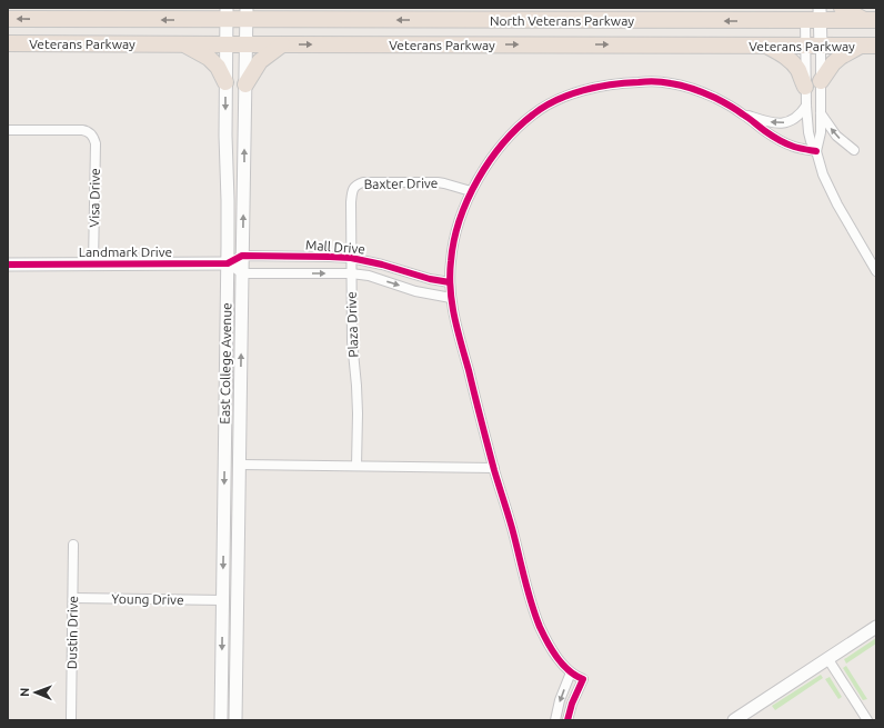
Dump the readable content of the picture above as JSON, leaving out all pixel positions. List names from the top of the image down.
{
  "streets": {
    "highway": ["North Veterans Parkway", "Veterans Parkway"],
    "main road": ["Landmark Drive", "East College Avenue"],
    "street": [
      "Baxter Drive",
      "Visa Drive",
      "Mall Drive",
      "Plaza Drive",
      "Young Drive",
      "Dustin Drive"
    ]
  },
  "crossings": [
    ["North Veterans Parkway", "Veterans Parkway"],
    ["North Veterans Parkway", "East College Avenue"],
    ["Veterans Parkway", "East College Avenue"],
    ["Baxter Drive", "Plaza Drive"],
    ["Visa Drive", "Landmark Drive"],
    ["Mall Drive", "Landmark Drive"],
    ["Mall Drive", "Plaza Drive"],
    ["Mall Drive", "East College Avenue"],
    ["Landmark Drive", "East College Avenue"],
    ["East College Avenue", "Young Drive"],
    ["Young Drive", "Dustin Drive"]
  ],
  "one_way": ["North Veterans Parkway"],
  "north": "left"
}
